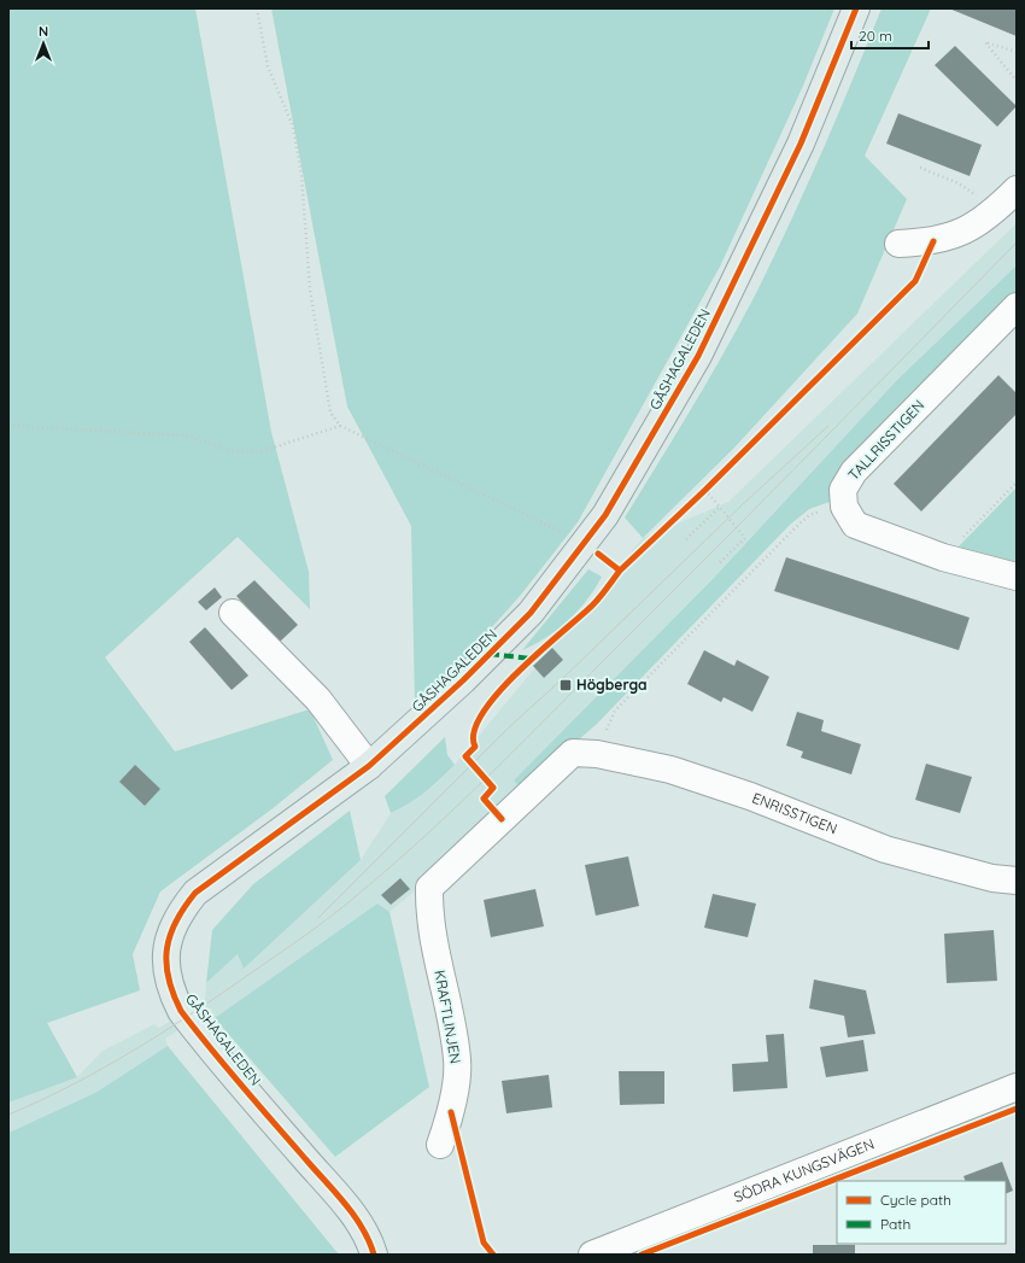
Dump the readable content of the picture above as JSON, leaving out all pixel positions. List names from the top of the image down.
{
  "streets": {
    "main road": ["GÅSHAGALEDEN"],
    "street": [
      "TALLRISSTIGEN",
      "ENRISSTIGEN",
      "KRAFTLINJEN",
      "SÖDRA KUNGSVÄGEN"
    ]
  },
  "crossings": [
    ["ENRISSTIGEN", "KRAFTLINJEN"]
  ],
  "places": {
    "transit": ["Högberga"]
  },
  "legend": ["Cycle path", "Path"],
  "scale_bar": "20 m",
  "north": "top"
}
